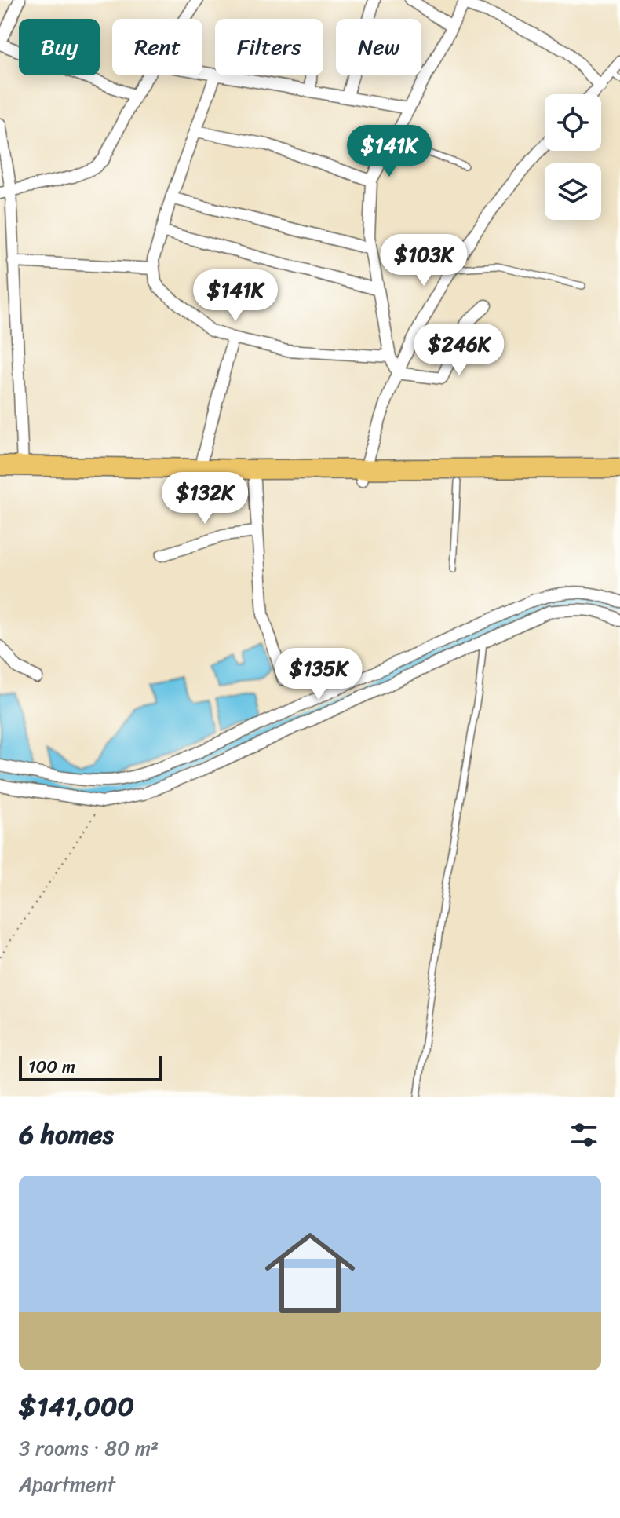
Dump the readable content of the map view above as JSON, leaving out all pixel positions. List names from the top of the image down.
{
  "scale_bar": "100 m",
  "page": {
    "chip": [
      "Buy",
      "Rent",
      "Filters",
      "New"
    ],
    "price": [
      "$141K",
      "$103K",
      "$141K",
      "$246K",
      "$132K",
      "$135K"
    ],
    "scale": "100 m",
    "heading": "6 homes",
    "list": [
      {
        "name": "$141,000",
        "note": "3 rooms · 80 m² · Apartment"
      }
    ]
  }
}
